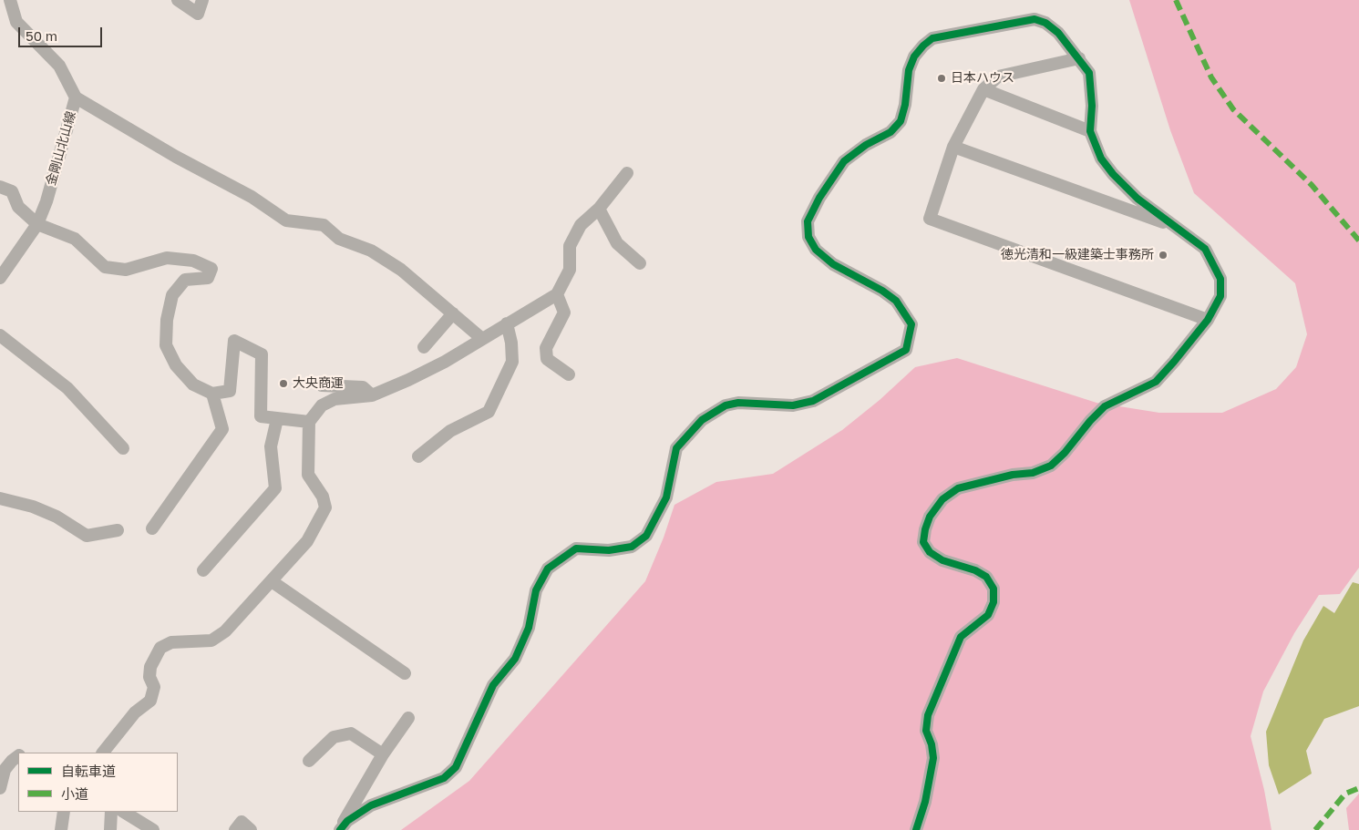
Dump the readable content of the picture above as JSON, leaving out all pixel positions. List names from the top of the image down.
{
  "streets": {
    "street": ["金剛山北山線"]
  },
  "places": ["日本ハウス", "徳光清和一級建築士事務所", "大央商運"],
  "legend": ["自転車道", "小道"],
  "scale_bar": "50 m"
}
